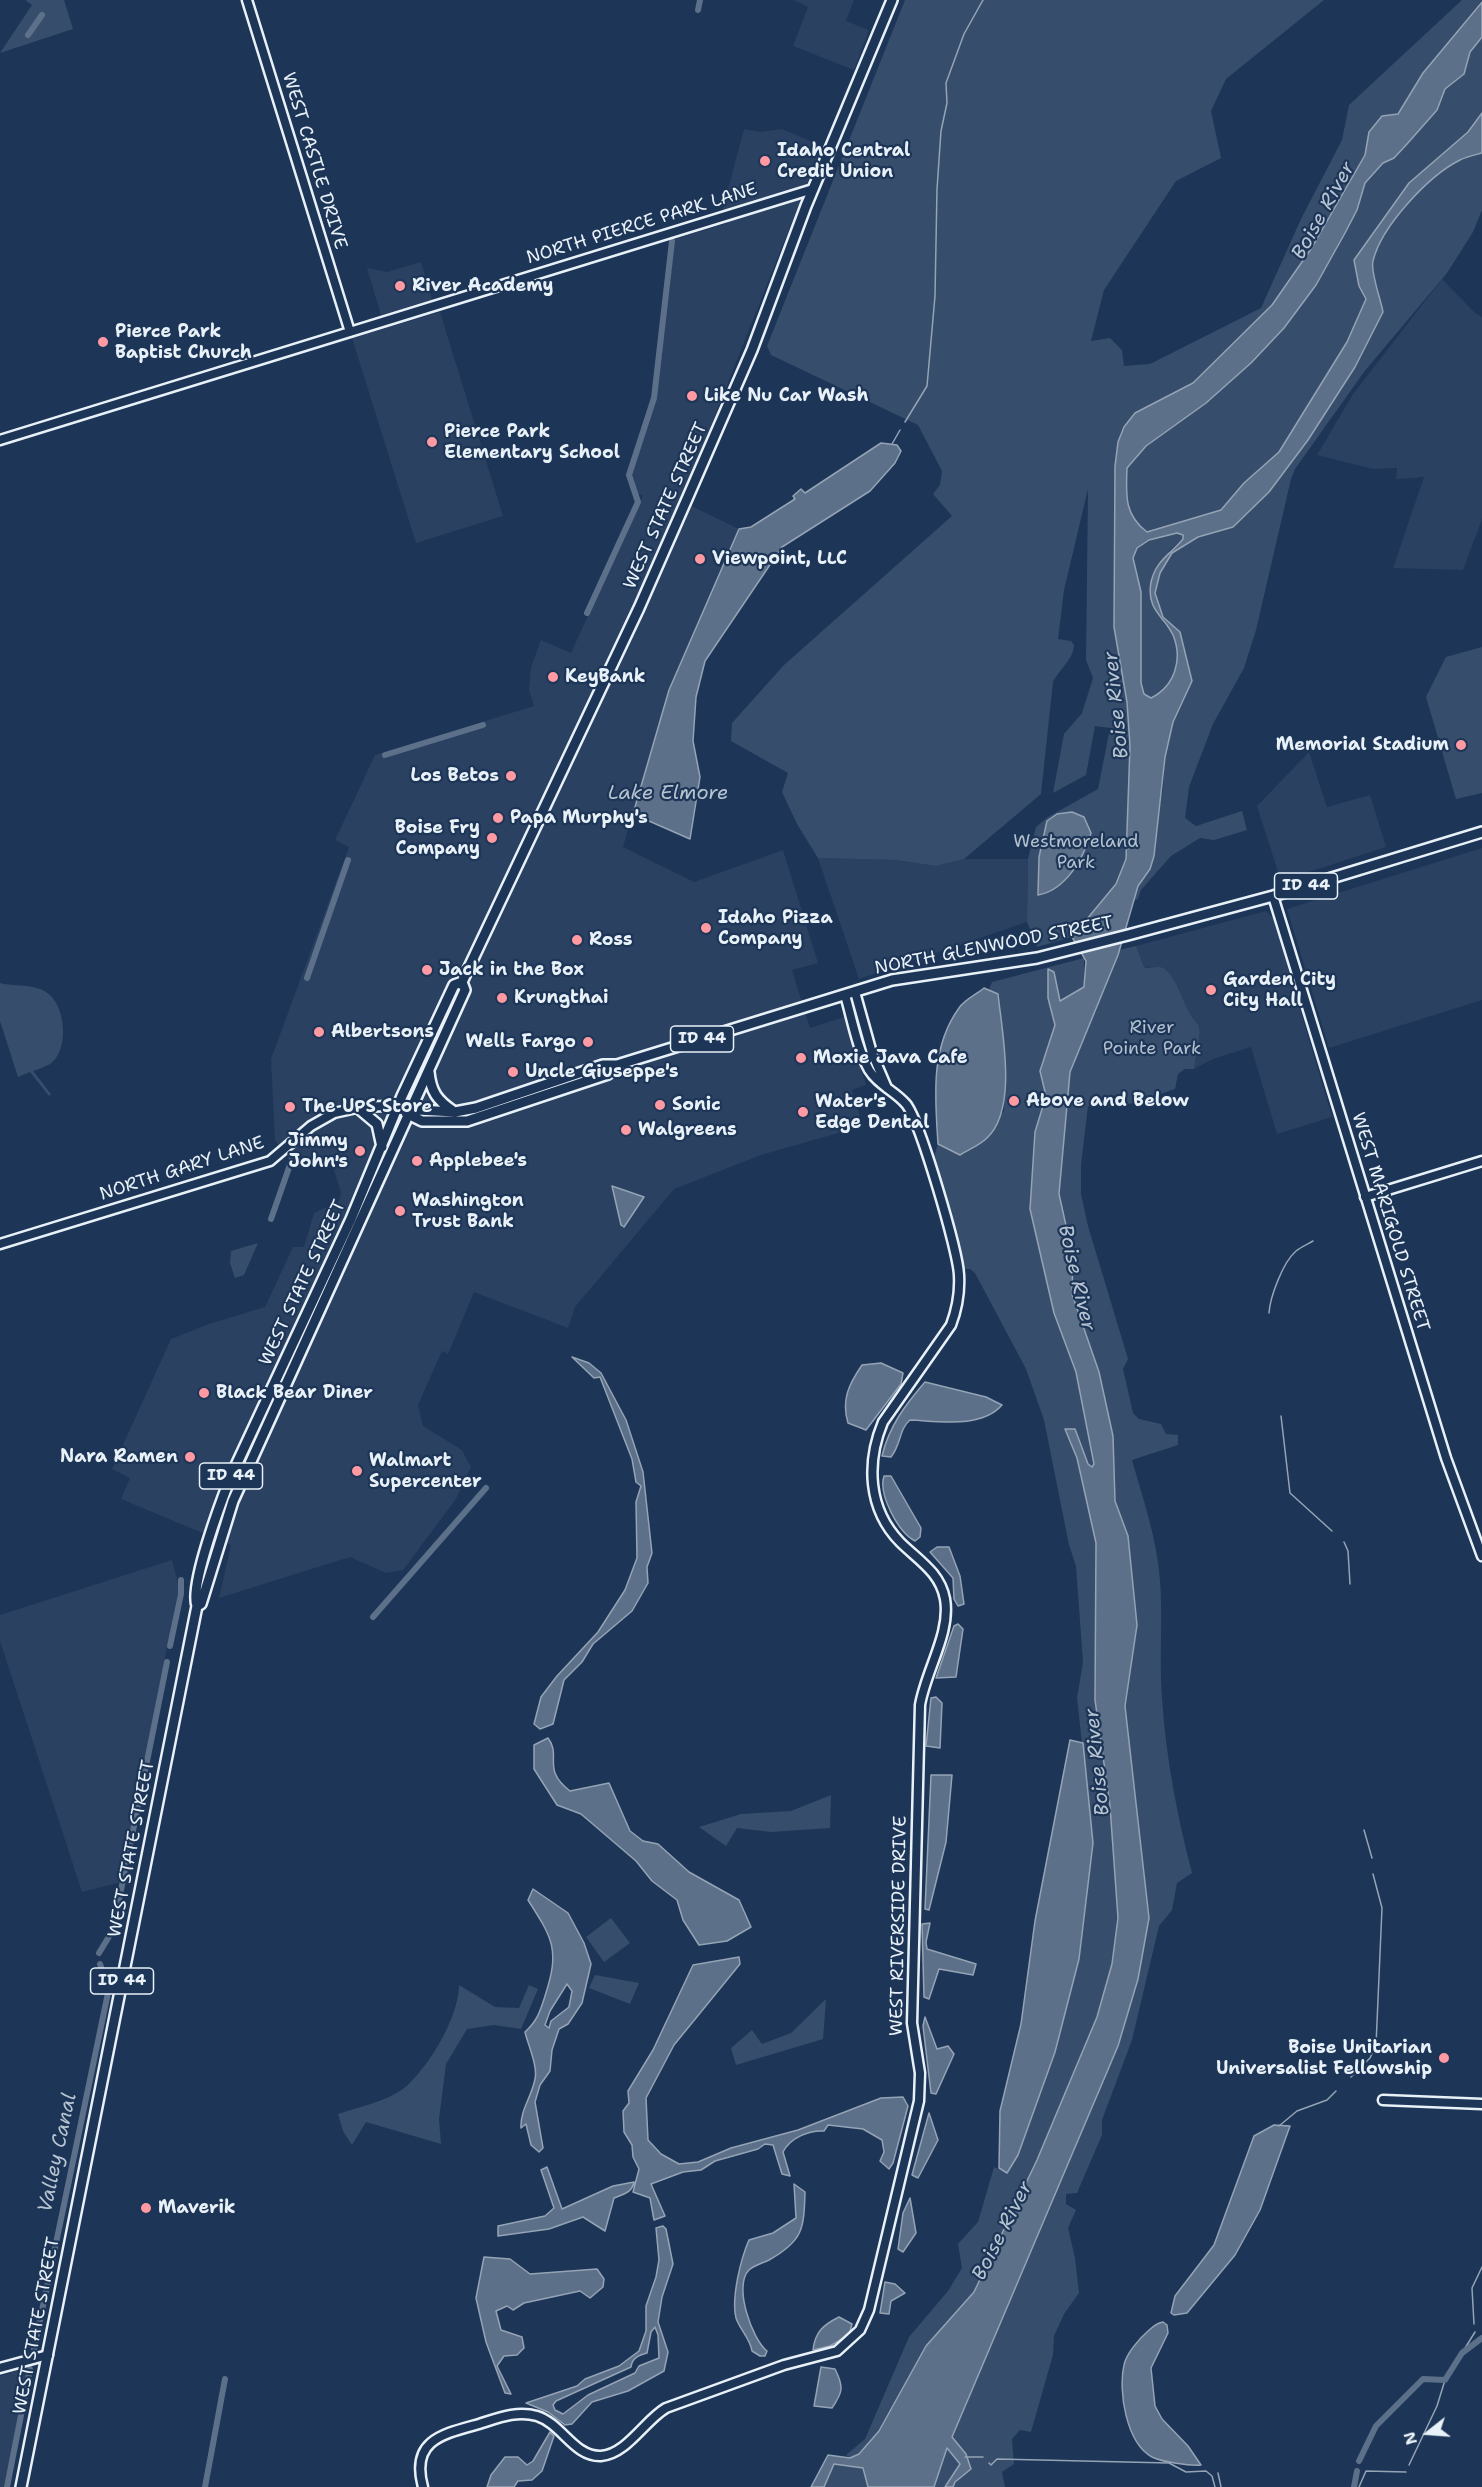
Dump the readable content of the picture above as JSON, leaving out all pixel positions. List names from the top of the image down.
{
  "streets": {
    "main road": ["WEST STATE STREET", "ID 44", "NORTH GLENWOOD STREET"],
    "street": [
      "WEST CASTLE DRIVE",
      "NORTH PIERCE PARK LANE",
      "NORTH GARY LANE",
      "WEST MARIGOLD STREET",
      "WEST RIVERSIDE DRIVE"
    ]
  },
  "crossings": [
    ["WEST CASTLE DRIVE", "NORTH PIERCE PARK LANE"],
    ["NORTH PIERCE PARK LANE", "WEST STATE STREET"],
    ["WEST STATE STREET", "NORTH GLENWOOD STREET"],
    ["WEST STATE STREET", "NORTH GARY LANE"],
    ["NORTH GLENWOOD STREET", "NORTH GARY LANE"],
    ["NORTH GLENWOOD STREET", "WEST MARIGOLD STREET"],
    ["NORTH GLENWOOD STREET", "WEST RIVERSIDE DRIVE"]
  ],
  "water": ["Boise River", "Lake Elmore", "Valley Canal"],
  "parks": ["Westmoreland Park", "River Pointe Park"],
  "places": [
    "Idaho Central Credit Union",
    "River Academy",
    "Pierce Park Baptist Church",
    "Like Nu Car Wash",
    "Pierce Park Elementary School",
    "Viewpoint, LLC",
    "KeyBank",
    "Memorial Stadium",
    "Los Betos",
    "Papa Murphy's",
    "Boise Fry Company",
    "Idaho Pizza Company",
    "Ross",
    "Jack in the Box",
    "Garden City City Hall",
    "Krungthai",
    "Albertsons",
    "Wells Fargo",
    "Moxie Java Cafe",
    "Uncle Giuseppe's",
    "Above and Below",
    "Sonic",
    "The UPS Store",
    "Water's Edge Dental",
    "Walgreens",
    "Jimmy John's",
    "Applebee's",
    "Washington Trust Bank",
    "Black Bear Diner",
    "Nara Ramen",
    "Walmart Supercenter",
    "Boise Unitarian Universalist Fellowship",
    "Maverik"
  ],
  "north": "left"
}
